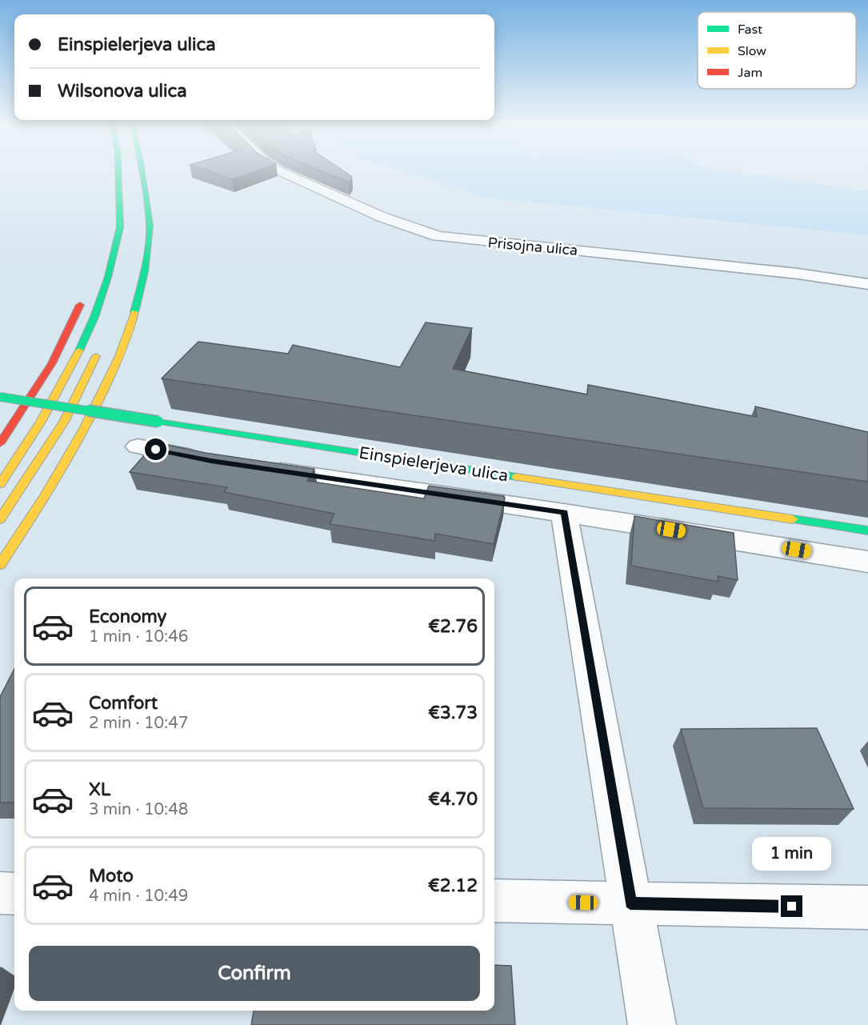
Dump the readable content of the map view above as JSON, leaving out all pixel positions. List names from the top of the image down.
{
  "streets": {
    "main road": ["Einspielerjeva ulica"],
    "street": ["Prisojna ulica"]
  },
  "legend": ["Fast", "Slow", "Jam"],
  "page": {
    "banner": ["Einspielerjeva ulica", "Wilsonova ulica"],
    "list": [
      {
        "name": "Economy",
        "note": "1 min · 10:46",
        "value": "€2.76"
      },
      {
        "name": "Comfort",
        "note": "2 min · 10:47",
        "value": "€3.73"
      },
      {
        "name": "XL",
        "note": "3 min · 10:48",
        "value": "€4.70"
      },
      {
        "name": "Moto",
        "note": "4 min · 10:49",
        "value": "€2.12"
      }
    ],
    "bubble": "1 min",
    "buttons": "Confirm"
  }
}
